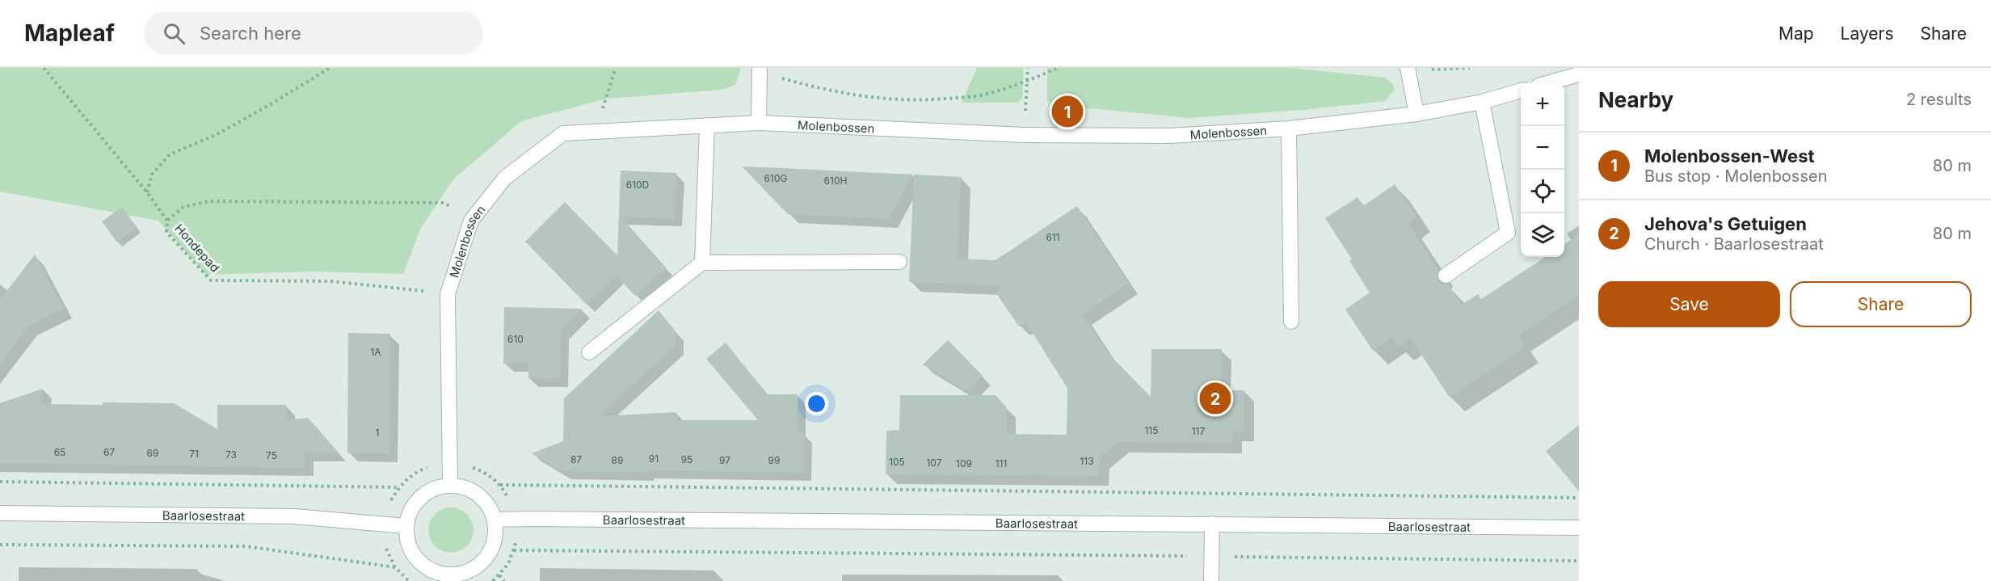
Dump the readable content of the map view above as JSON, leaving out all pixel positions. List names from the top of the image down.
{
  "streets": {
    "street": ["Molenbossen", "Baarlosestraat"],
    "path": ["Hondepad"]
  },
  "crossings": [
    ["Molenbossen", "Hondepad"],
    ["Molenbossen", "Baarlosestraat"]
  ],
  "house_numbers": [
    "610G",
    "610H",
    "610D",
    "611",
    "610",
    "1A",
    "115",
    "117",
    "1",
    "65",
    "67",
    "69",
    "71",
    "73",
    "75",
    "91",
    "87",
    "95",
    "89",
    "97",
    "99",
    "113",
    "105",
    "107",
    "109",
    "111"
  ],
  "page": {
    "header": "Mapleaf",
    "search": "Search here",
    "nav": ["Map", "Layers", "Share"],
    "heading": ["Nearby", "2 results"],
    "map_buttons": ["+", "−"],
    "pins": ["1", "2"],
    "list": [
      {
        "mark": "1",
        "name": "Molenbossen-West",
        "note": "Bus stop · Molenbossen",
        "value": "80 m"
      },
      {
        "mark": "2",
        "name": "Jehova's Getuigen",
        "note": "Church · Baarlosestraat",
        "value": "80 m"
      }
    ],
    "buttons": ["Save", "Share"]
  }
}
